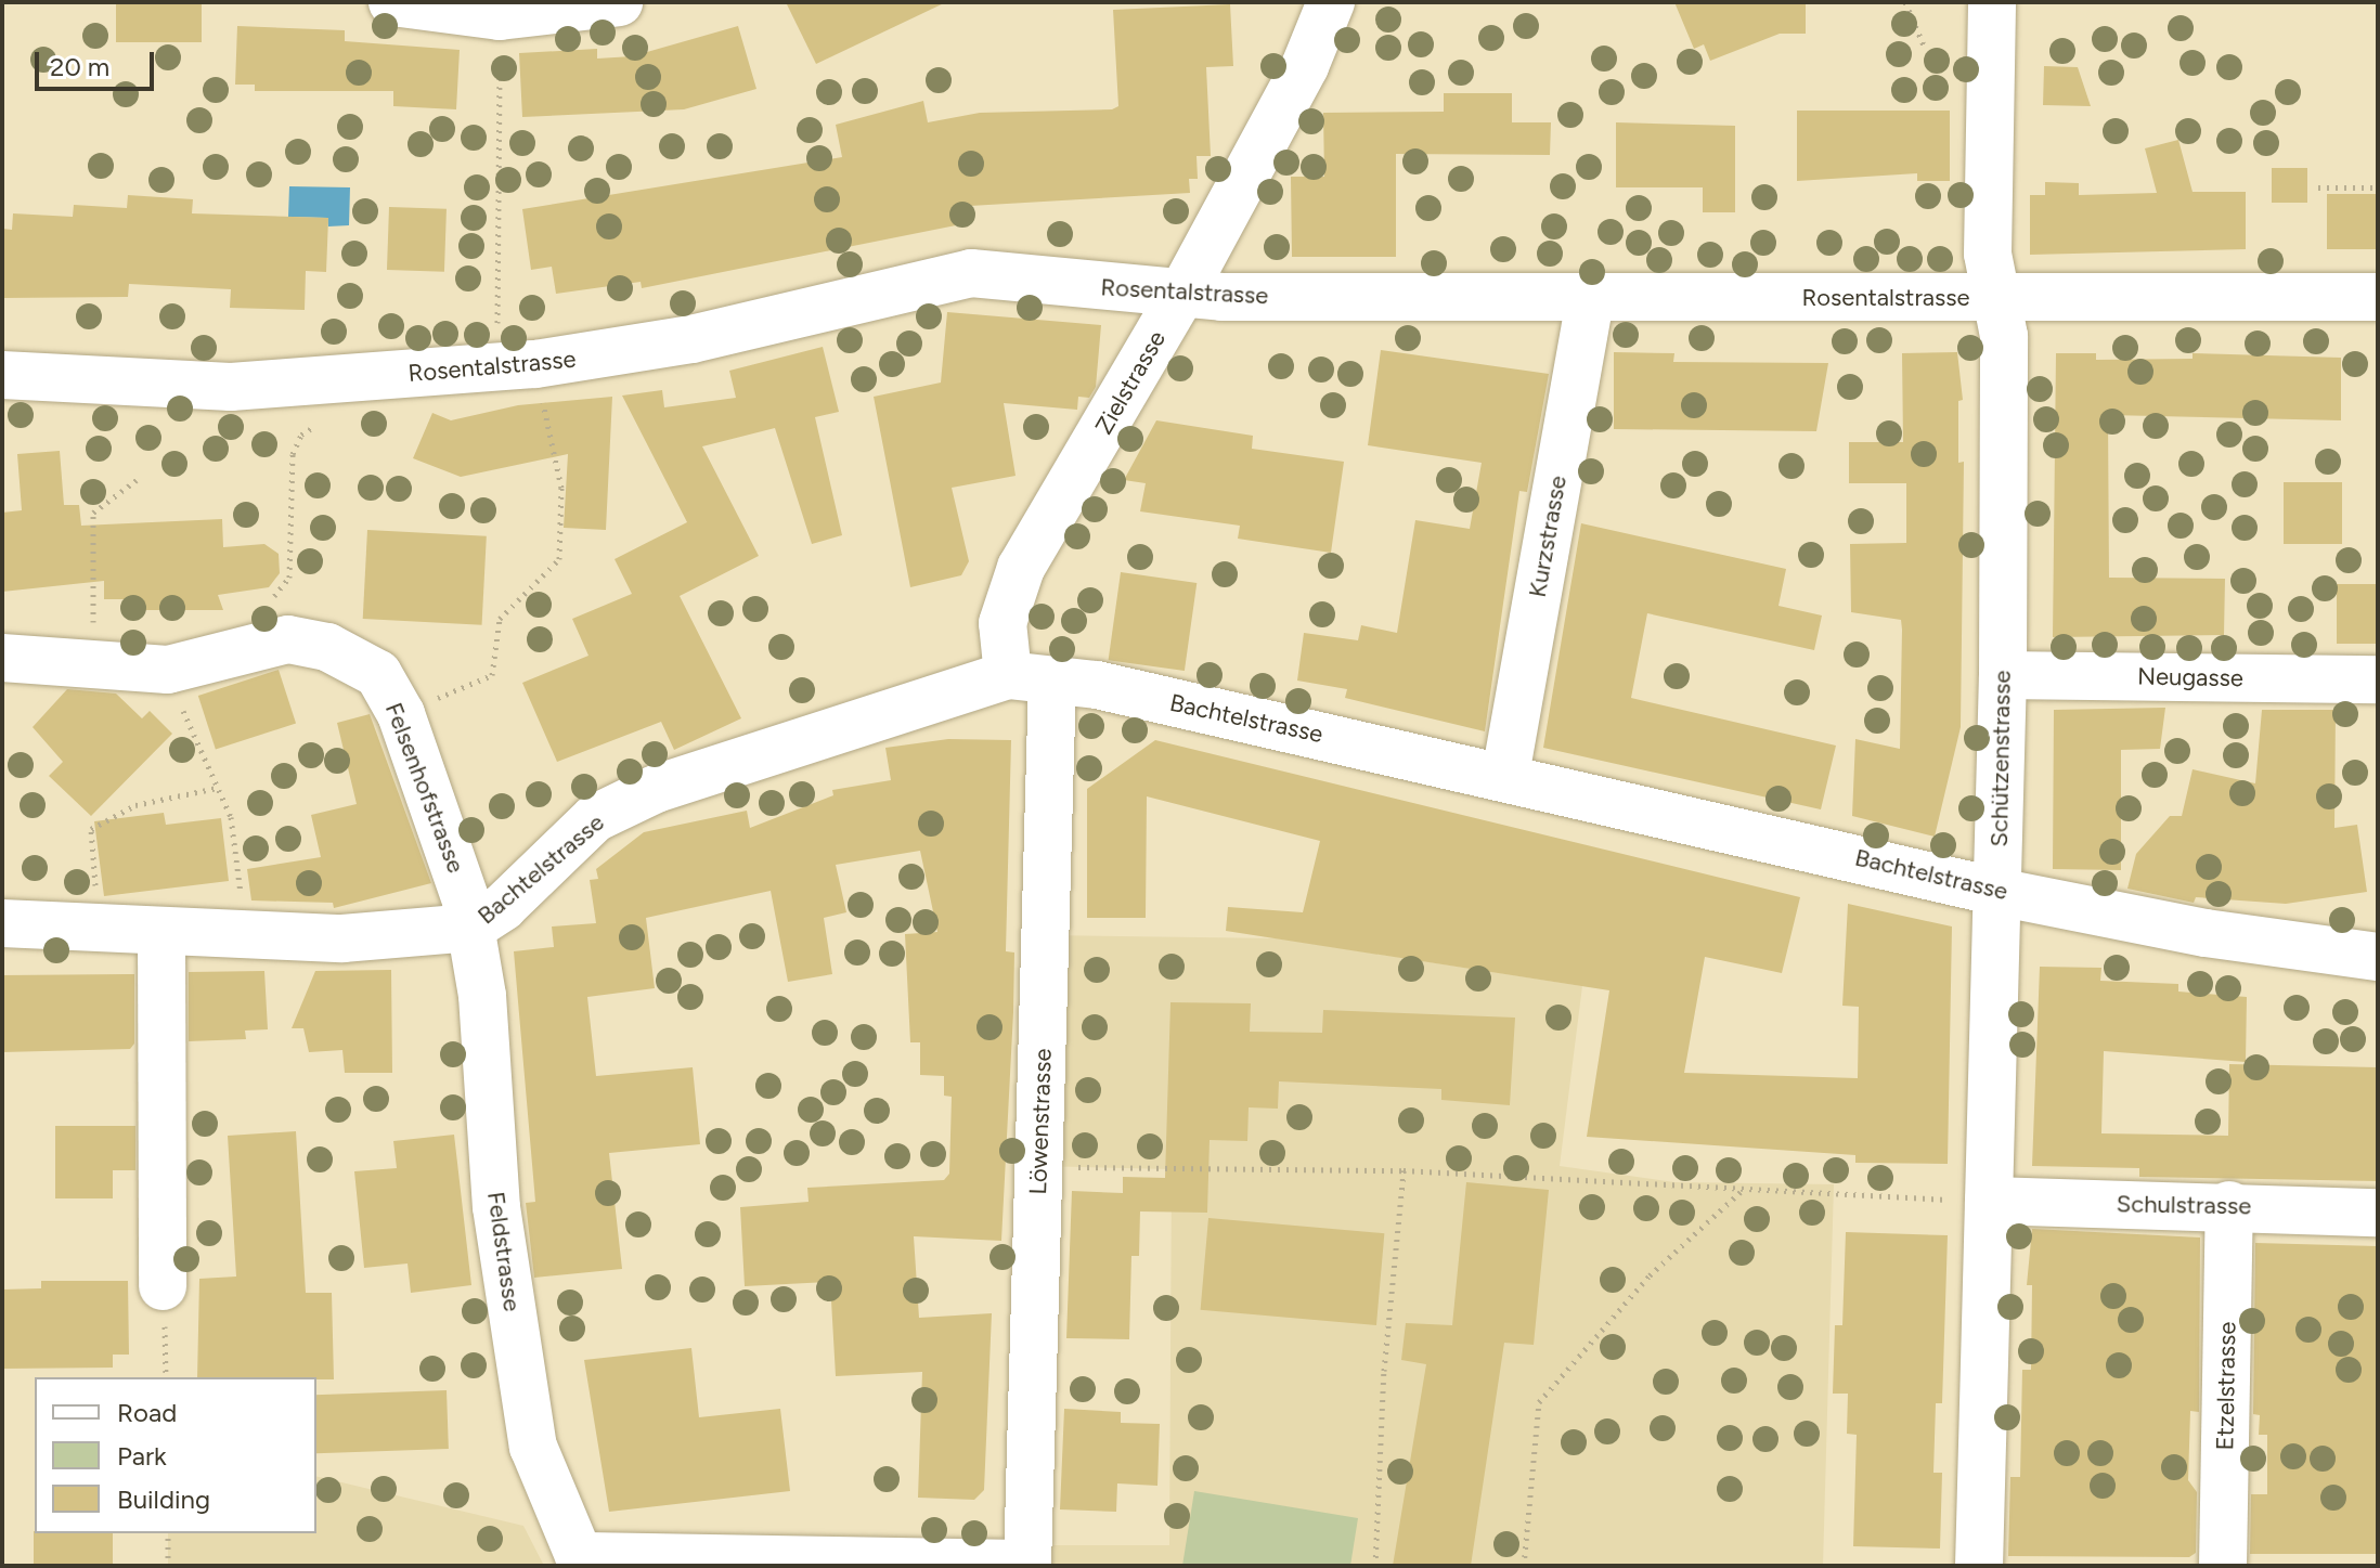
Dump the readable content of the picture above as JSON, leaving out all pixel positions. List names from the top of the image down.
{
  "streets": {
    "street": [
      "Rosentalstrasse",
      "Zielstrasse",
      "Kurzstrasse",
      "Neugasse",
      "Bachtelstrasse",
      "Schützenstrasse",
      "Felsenhofstrasse",
      "Löwenstrasse",
      "Schulstrasse",
      "Feldstrasse",
      "Etzelstrasse"
    ]
  },
  "crossings": [
    ["Rosentalstrasse", "Zielstrasse"],
    ["Rosentalstrasse", "Kurzstrasse"],
    ["Rosentalstrasse", "Schützenstrasse"],
    ["Zielstrasse", "Bachtelstrasse"],
    ["Zielstrasse", "Löwenstrasse"],
    ["Kurzstrasse", "Bachtelstrasse"],
    ["Neugasse", "Schützenstrasse"],
    ["Bachtelstrasse", "Schützenstrasse"],
    ["Bachtelstrasse", "Felsenhofstrasse"],
    ["Bachtelstrasse", "Löwenstrasse"],
    ["Bachtelstrasse", "Feldstrasse"],
    ["Schützenstrasse", "Schulstrasse"],
    ["Felsenhofstrasse", "Feldstrasse"],
    ["Löwenstrasse", "Feldstrasse"],
    ["Schulstrasse", "Etzelstrasse"]
  ],
  "legend": ["Road", "Park", "Building"],
  "scale_bar": "20 m"
}
